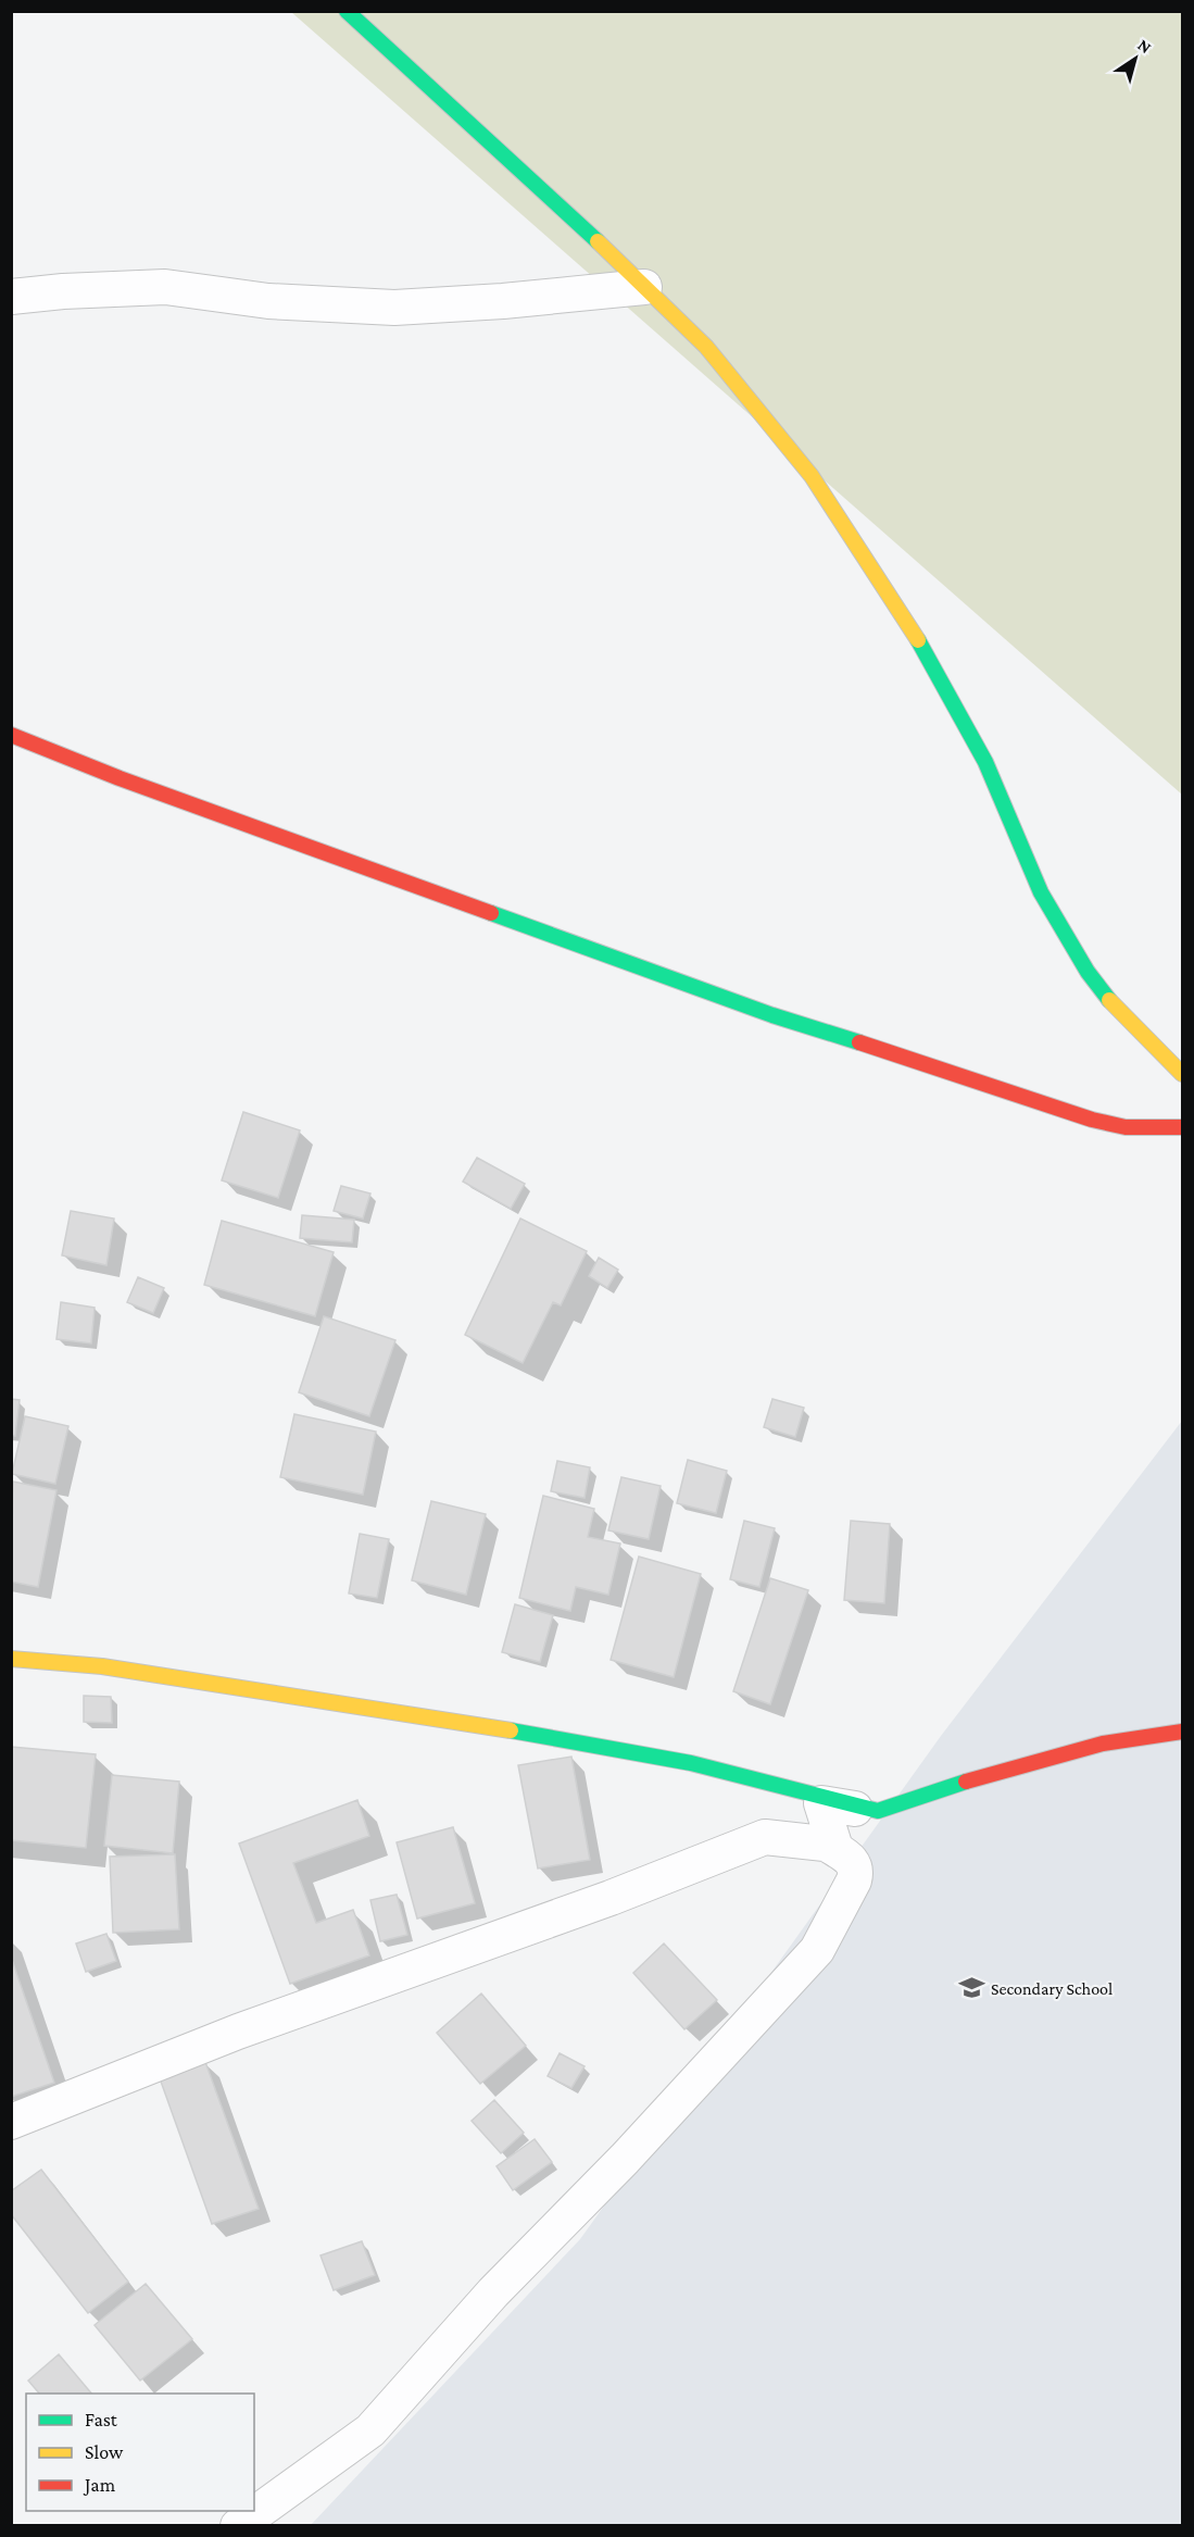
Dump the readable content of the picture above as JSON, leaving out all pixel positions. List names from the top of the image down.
{
  "places": {
    "school or university": ["Secondary School"]
  },
  "legend": ["Fast", "Slow", "Jam"],
  "north": "top right"
}
